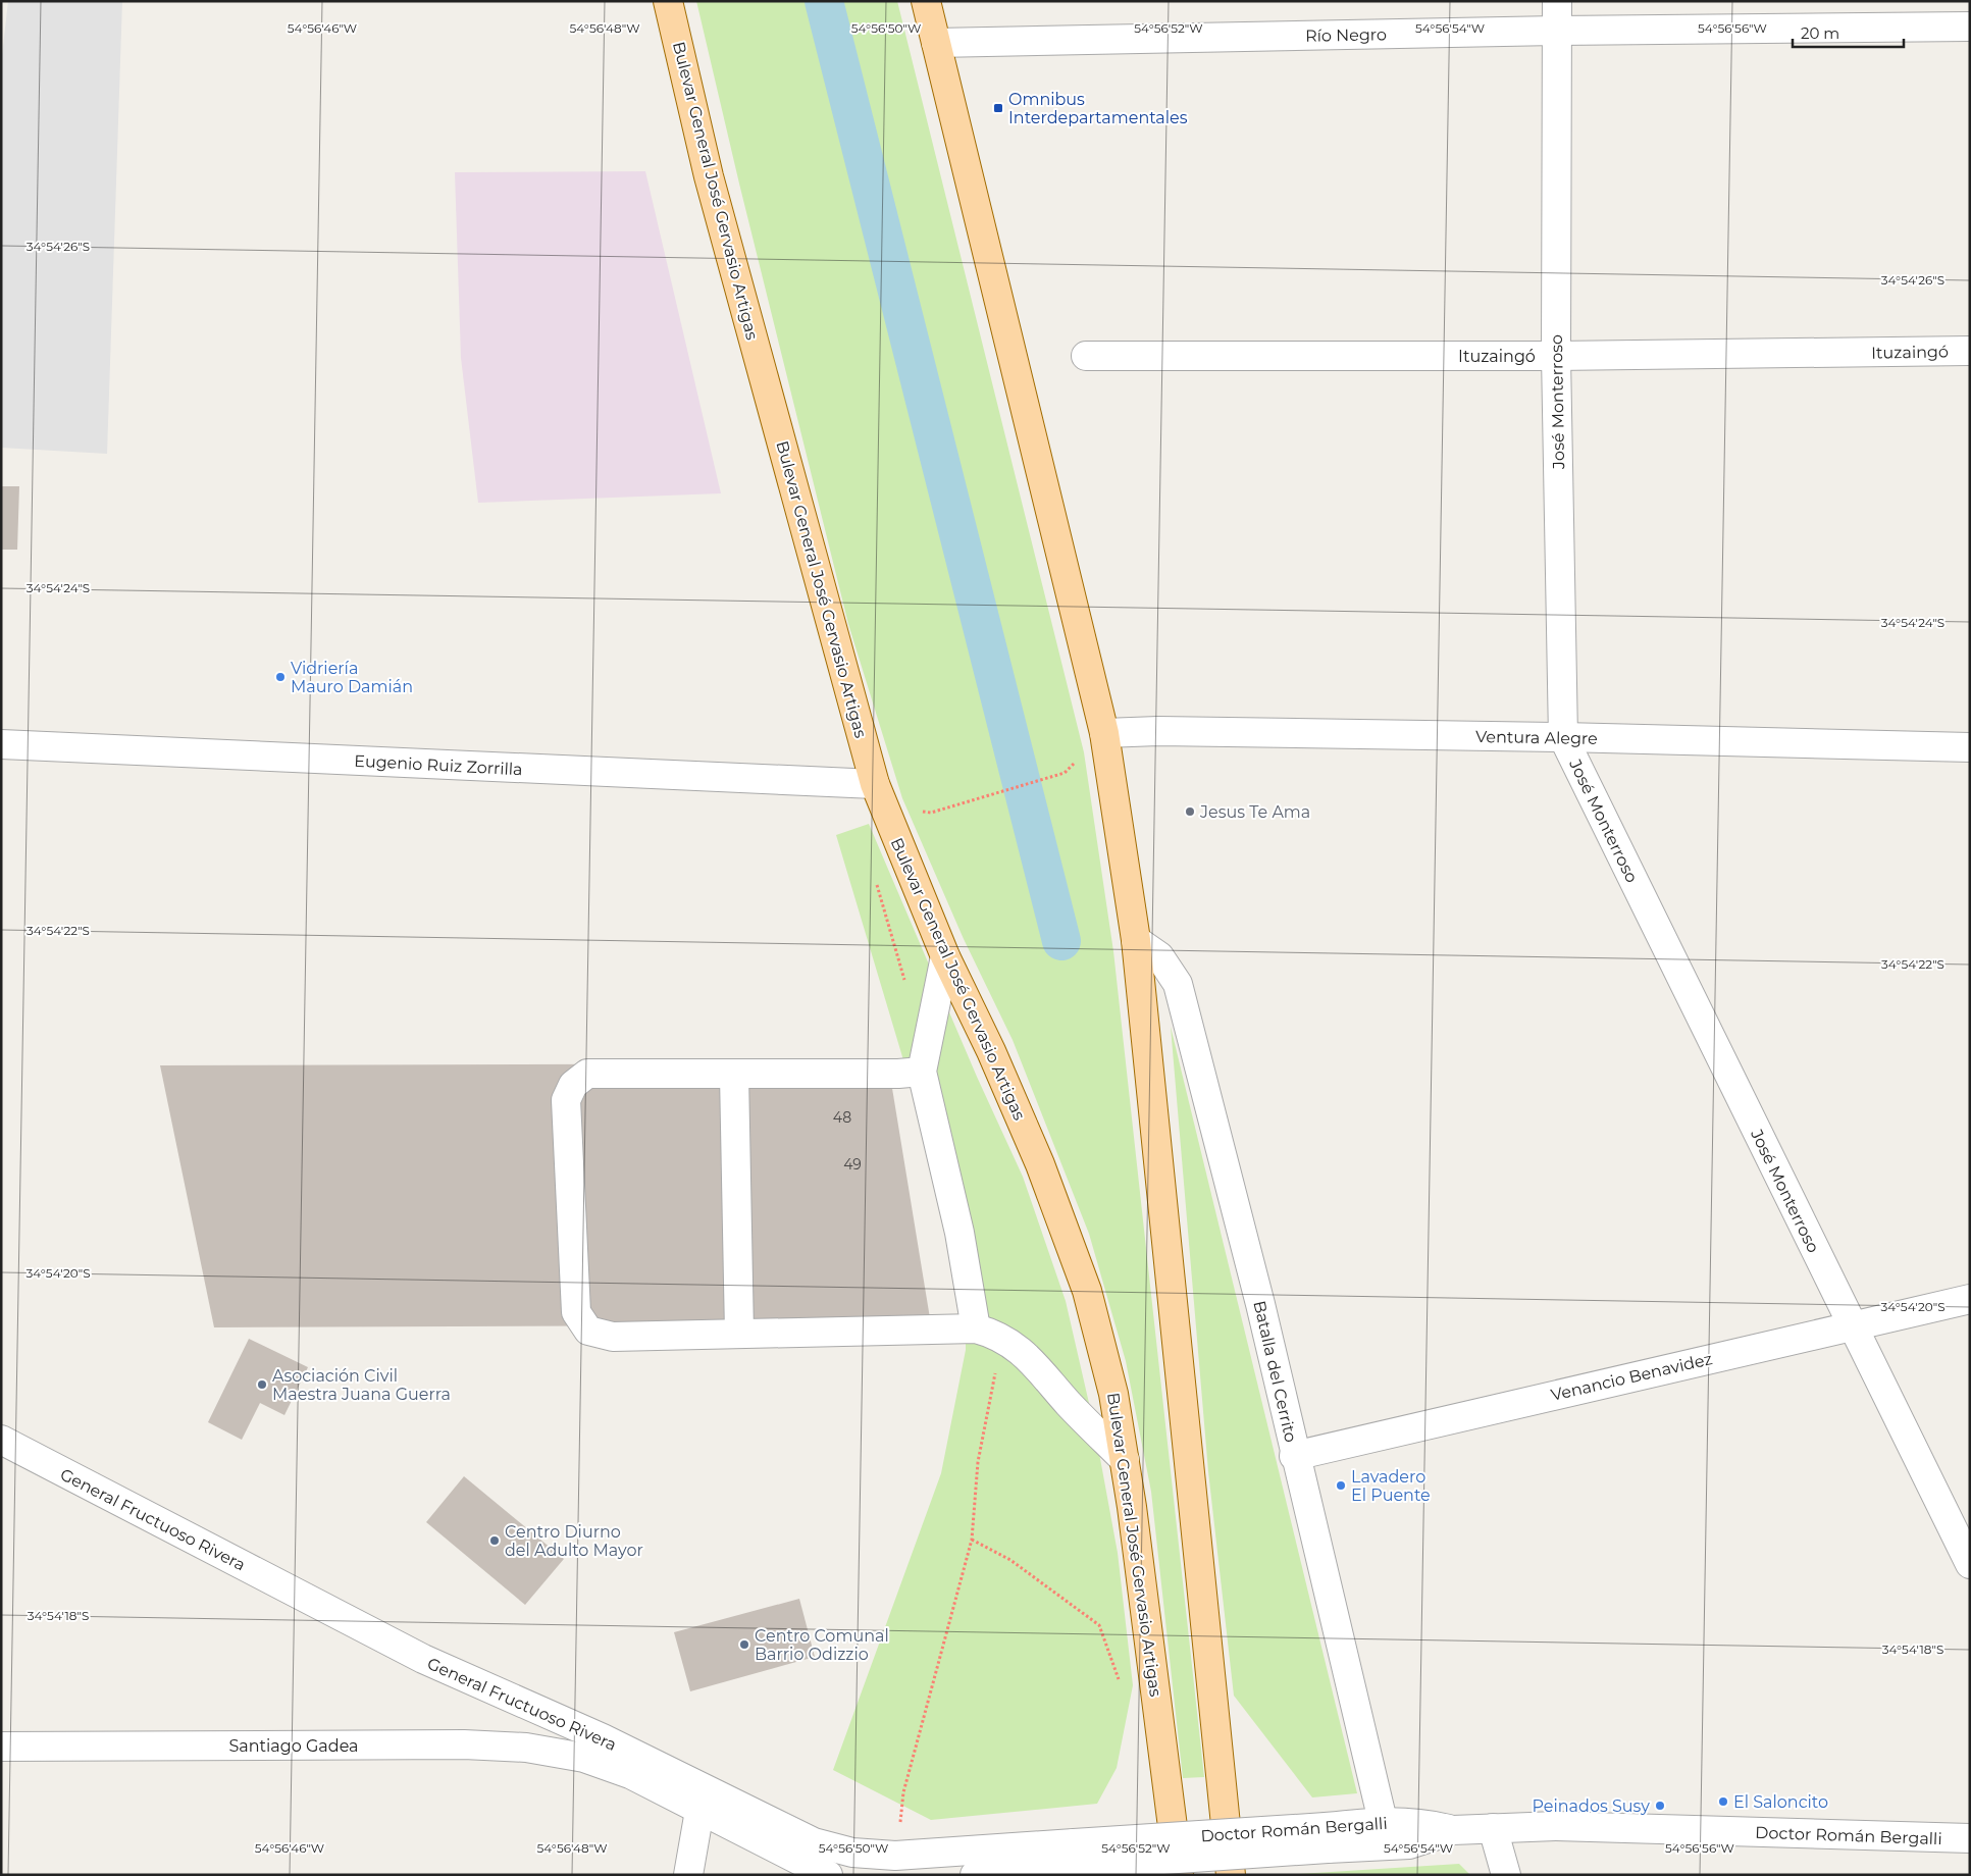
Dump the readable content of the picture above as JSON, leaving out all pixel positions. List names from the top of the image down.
{
  "streets": {
    "main road": ["Bulevar General José Gervasio Artigas"],
    "street": [
      "Río Negro",
      "Ituzaingó",
      "José Monterroso",
      "Ventura Alegre",
      "Eugenio Ruiz Zorrilla",
      "Batalla del Cerrito",
      "Venancio Benavidez",
      "General Fructuoso Rivera",
      "Santiago Gadea",
      "Doctor Román Bergalli"
    ]
  },
  "crossings": [
    ["Río Negro", "José Monterroso"],
    ["Bulevar General José Gervasio Artigas", "Eugenio Ruiz Zorrilla"],
    ["Ituzaingó", "José Monterroso"],
    ["José Monterroso", "Ventura Alegre"],
    ["José Monterroso", "Venancio Benavidez"],
    ["Batalla del Cerrito", "Venancio Benavidez"],
    ["Batalla del Cerrito", "Doctor Román Bergalli"],
    ["General Fructuoso Rivera", "Santiago Gadea"],
    ["General Fructuoso Rivera", "Doctor Román Bergalli"]
  ],
  "places": {
    "transit": ["Omnibus Interdepartamentales"],
    "other": [
      "Vidriería Mauro Damián",
      "Jesus Te Ama",
      "Asociación Civil Maestra Juana Guerra",
      "Lavadero El Puente",
      "Centro Diurno del Adulto Mayor",
      "Centro Comunal Barrio Odizzio",
      "El Saloncito",
      "Peinados Susy"
    ]
  },
  "house_numbers": ["48", "49"],
  "scale_bar": "20 m",
  "coordinates": [
    "54°56'46\"W",
    "54°56'48\"W",
    "54°56'50\"W",
    "54°56'52\"W",
    "54°56'54\"W",
    "54°56'56\"W",
    "34°54'26\"S",
    "34°54'24\"S",
    "34°54'22\"S",
    "34°54'20\"S",
    "34°54'18\"S"
  ]
}
